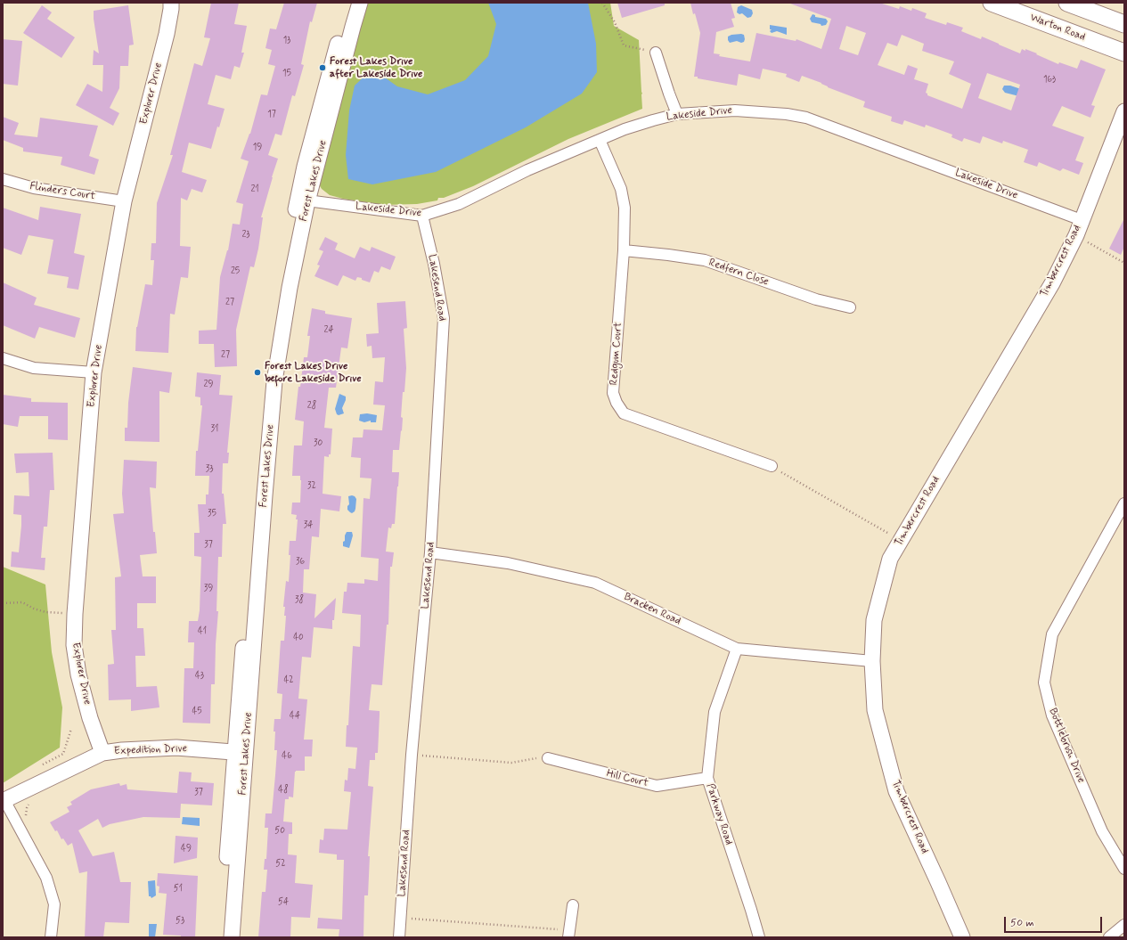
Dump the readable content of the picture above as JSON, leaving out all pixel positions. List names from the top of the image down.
{
  "streets": {
    "main road": ["Warton Road"],
    "street": [
      "Explorer Drive",
      "Lakeside Drive",
      "Forest Lakes Drive",
      "Flinders Court",
      "Timbercrest Road",
      "Redfern Close",
      "Lakesend Road",
      "Redgum Court",
      "Bracken Road",
      "Bottlebrush Drive",
      "Expedition Drive",
      "Hill Court",
      "Parkway Road"
    ]
  },
  "crossings": [
    ["Explorer Drive", "Flinders Court"],
    ["Explorer Drive", "Expedition Drive"],
    ["Lakeside Drive", "Forest Lakes Drive"],
    ["Lakeside Drive", "Timbercrest Road"],
    ["Lakeside Drive", "Lakesend Road"],
    ["Lakeside Drive", "Redgum Court"],
    ["Forest Lakes Drive", "Expedition Drive"],
    ["Timbercrest Road", "Bracken Road"],
    ["Redfern Close", "Redgum Court"],
    ["Lakesend Road", "Bracken Road"],
    ["Bracken Road", "Parkway Road"],
    ["Hill Court", "Parkway Road"]
  ],
  "places": ["Forest Lakes Drive after Lakeside Drive", "Forest Lakes Drive before Lakeside Drive"],
  "house_numbers": [
    "13",
    "15",
    "163",
    "17",
    "19",
    "21",
    "23",
    "25",
    "27",
    "24",
    "27",
    "29",
    "28",
    "31",
    "30",
    "33",
    "32",
    "35",
    "34",
    "37",
    "36",
    "39",
    "38",
    "41",
    "40",
    "43",
    "42",
    "45",
    "44",
    "46",
    "48",
    "37",
    "50",
    "49",
    "52",
    "51",
    "54",
    "53"
  ],
  "scale_bar": "50 m"
}
